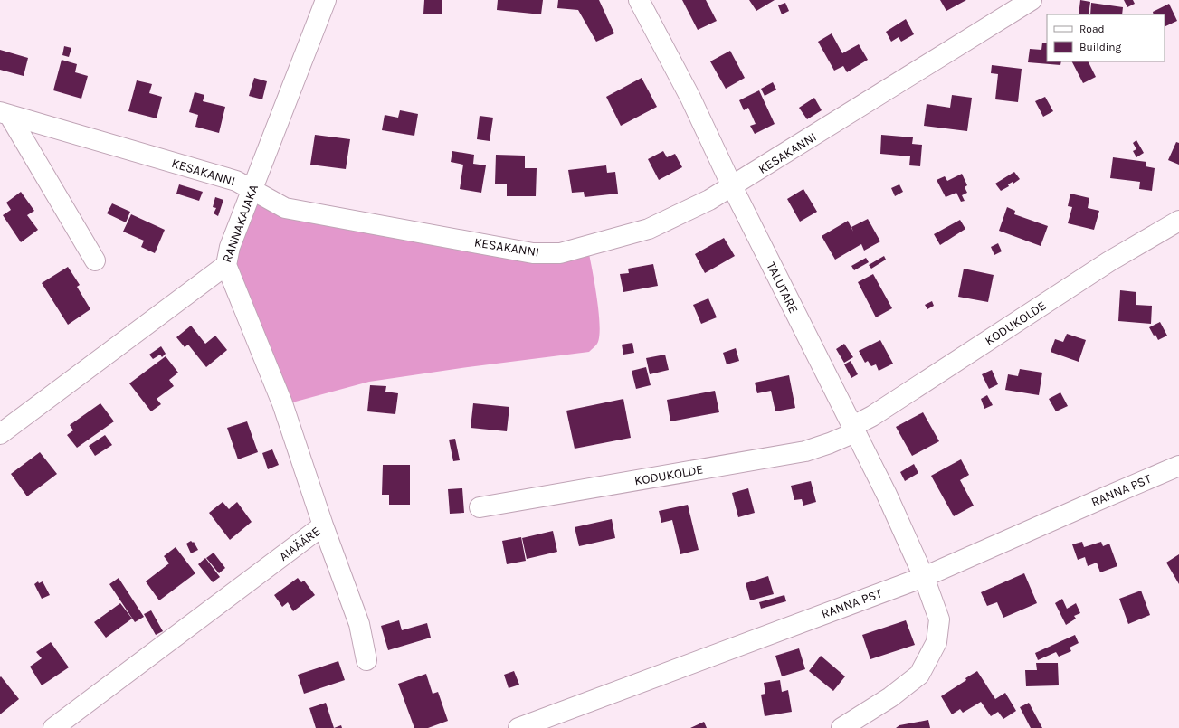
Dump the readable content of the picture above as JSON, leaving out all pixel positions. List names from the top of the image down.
{
  "streets": {
    "street": [
      "KESAKANNI",
      "RANNAKAJAKA",
      "TALUTARE",
      "KODUKOLDE",
      "RANNA PST",
      "AIAÄÄRE"
    ]
  },
  "crossings": [
    ["KESAKANNI", "RANNAKAJAKA"],
    ["KESAKANNI", "TALUTARE"],
    ["RANNAKAJAKA", "AIAÄÄRE"],
    ["TALUTARE", "KODUKOLDE"],
    ["TALUTARE", "RANNA PST"]
  ],
  "legend": ["Road", "Building"]
}
